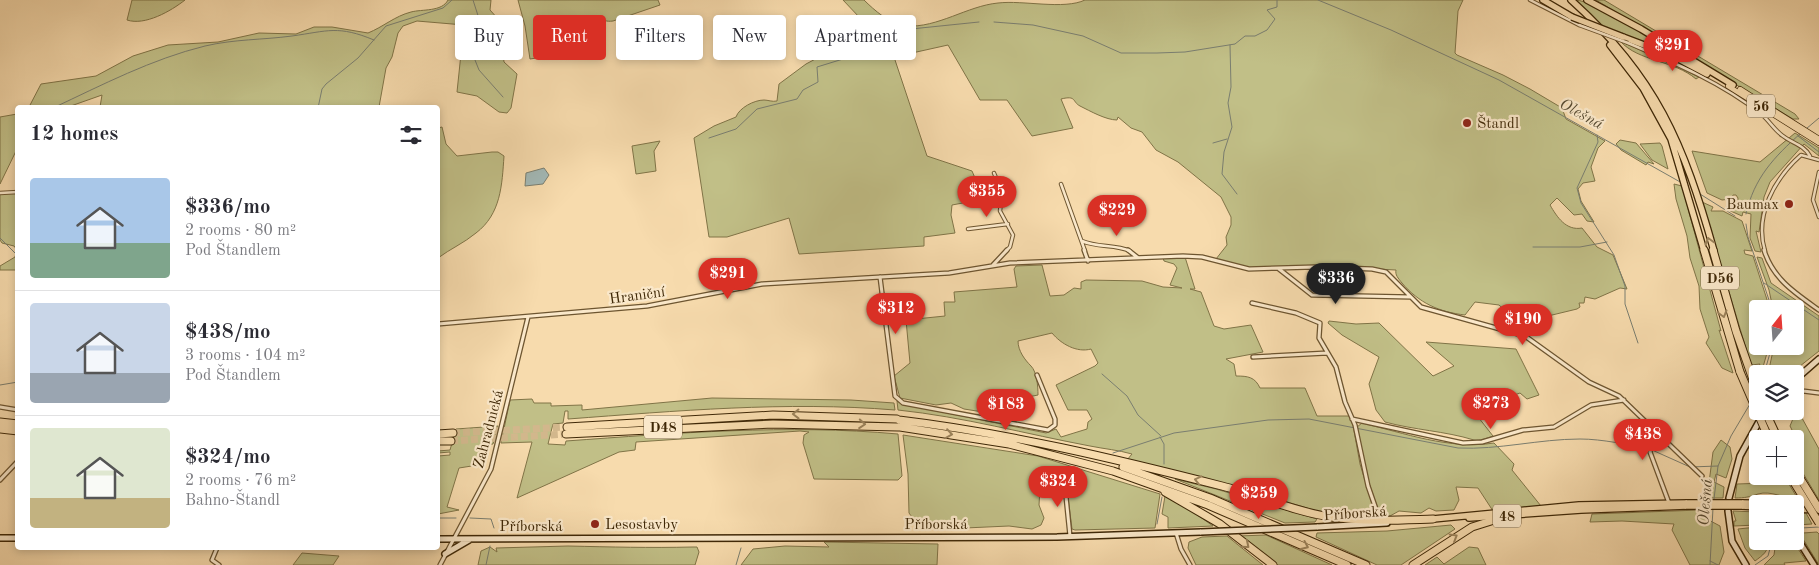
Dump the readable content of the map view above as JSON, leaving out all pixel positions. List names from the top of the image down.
{
  "streets": {
    "highway": ["D56", "D48", "48"],
    "main road": ["56", "Příborská"],
    "street": ["Hraniční", "Zahradnická"]
  },
  "crossings": [
    ["Hraniční", "Zahradnická"],
    ["D48", "48"],
    ["Zahradnická", "Příborská"],
    ["Příborská", "48"]
  ],
  "water": ["Olešná"],
  "places": ["Štandl", "Baumax", "Lesostavby"],
  "north": "top",
  "page": {
    "chip": [
      "Buy",
      "Rent",
      "Filters",
      "New",
      "Apartment"
    ],
    "price": [
      "$291",
      "$355",
      "$229",
      "$291",
      "$336",
      "$312",
      "$190",
      "$273",
      "$183",
      "$438",
      "$324",
      "$259"
    ],
    "heading": "12 homes",
    "list": [
      {
        "name": "$336/mo",
        "note": "2 rooms · 80 m² · Pod Štandlem"
      },
      {
        "name": "$438/mo",
        "note": "3 rooms · 104 m² · Pod Štandlem"
      },
      {
        "name": "$324/mo",
        "note": "2 rooms · 76 m² · Bahno-Štandl"
      }
    ],
    "map_buttons": ["+", "−"]
  }
}
